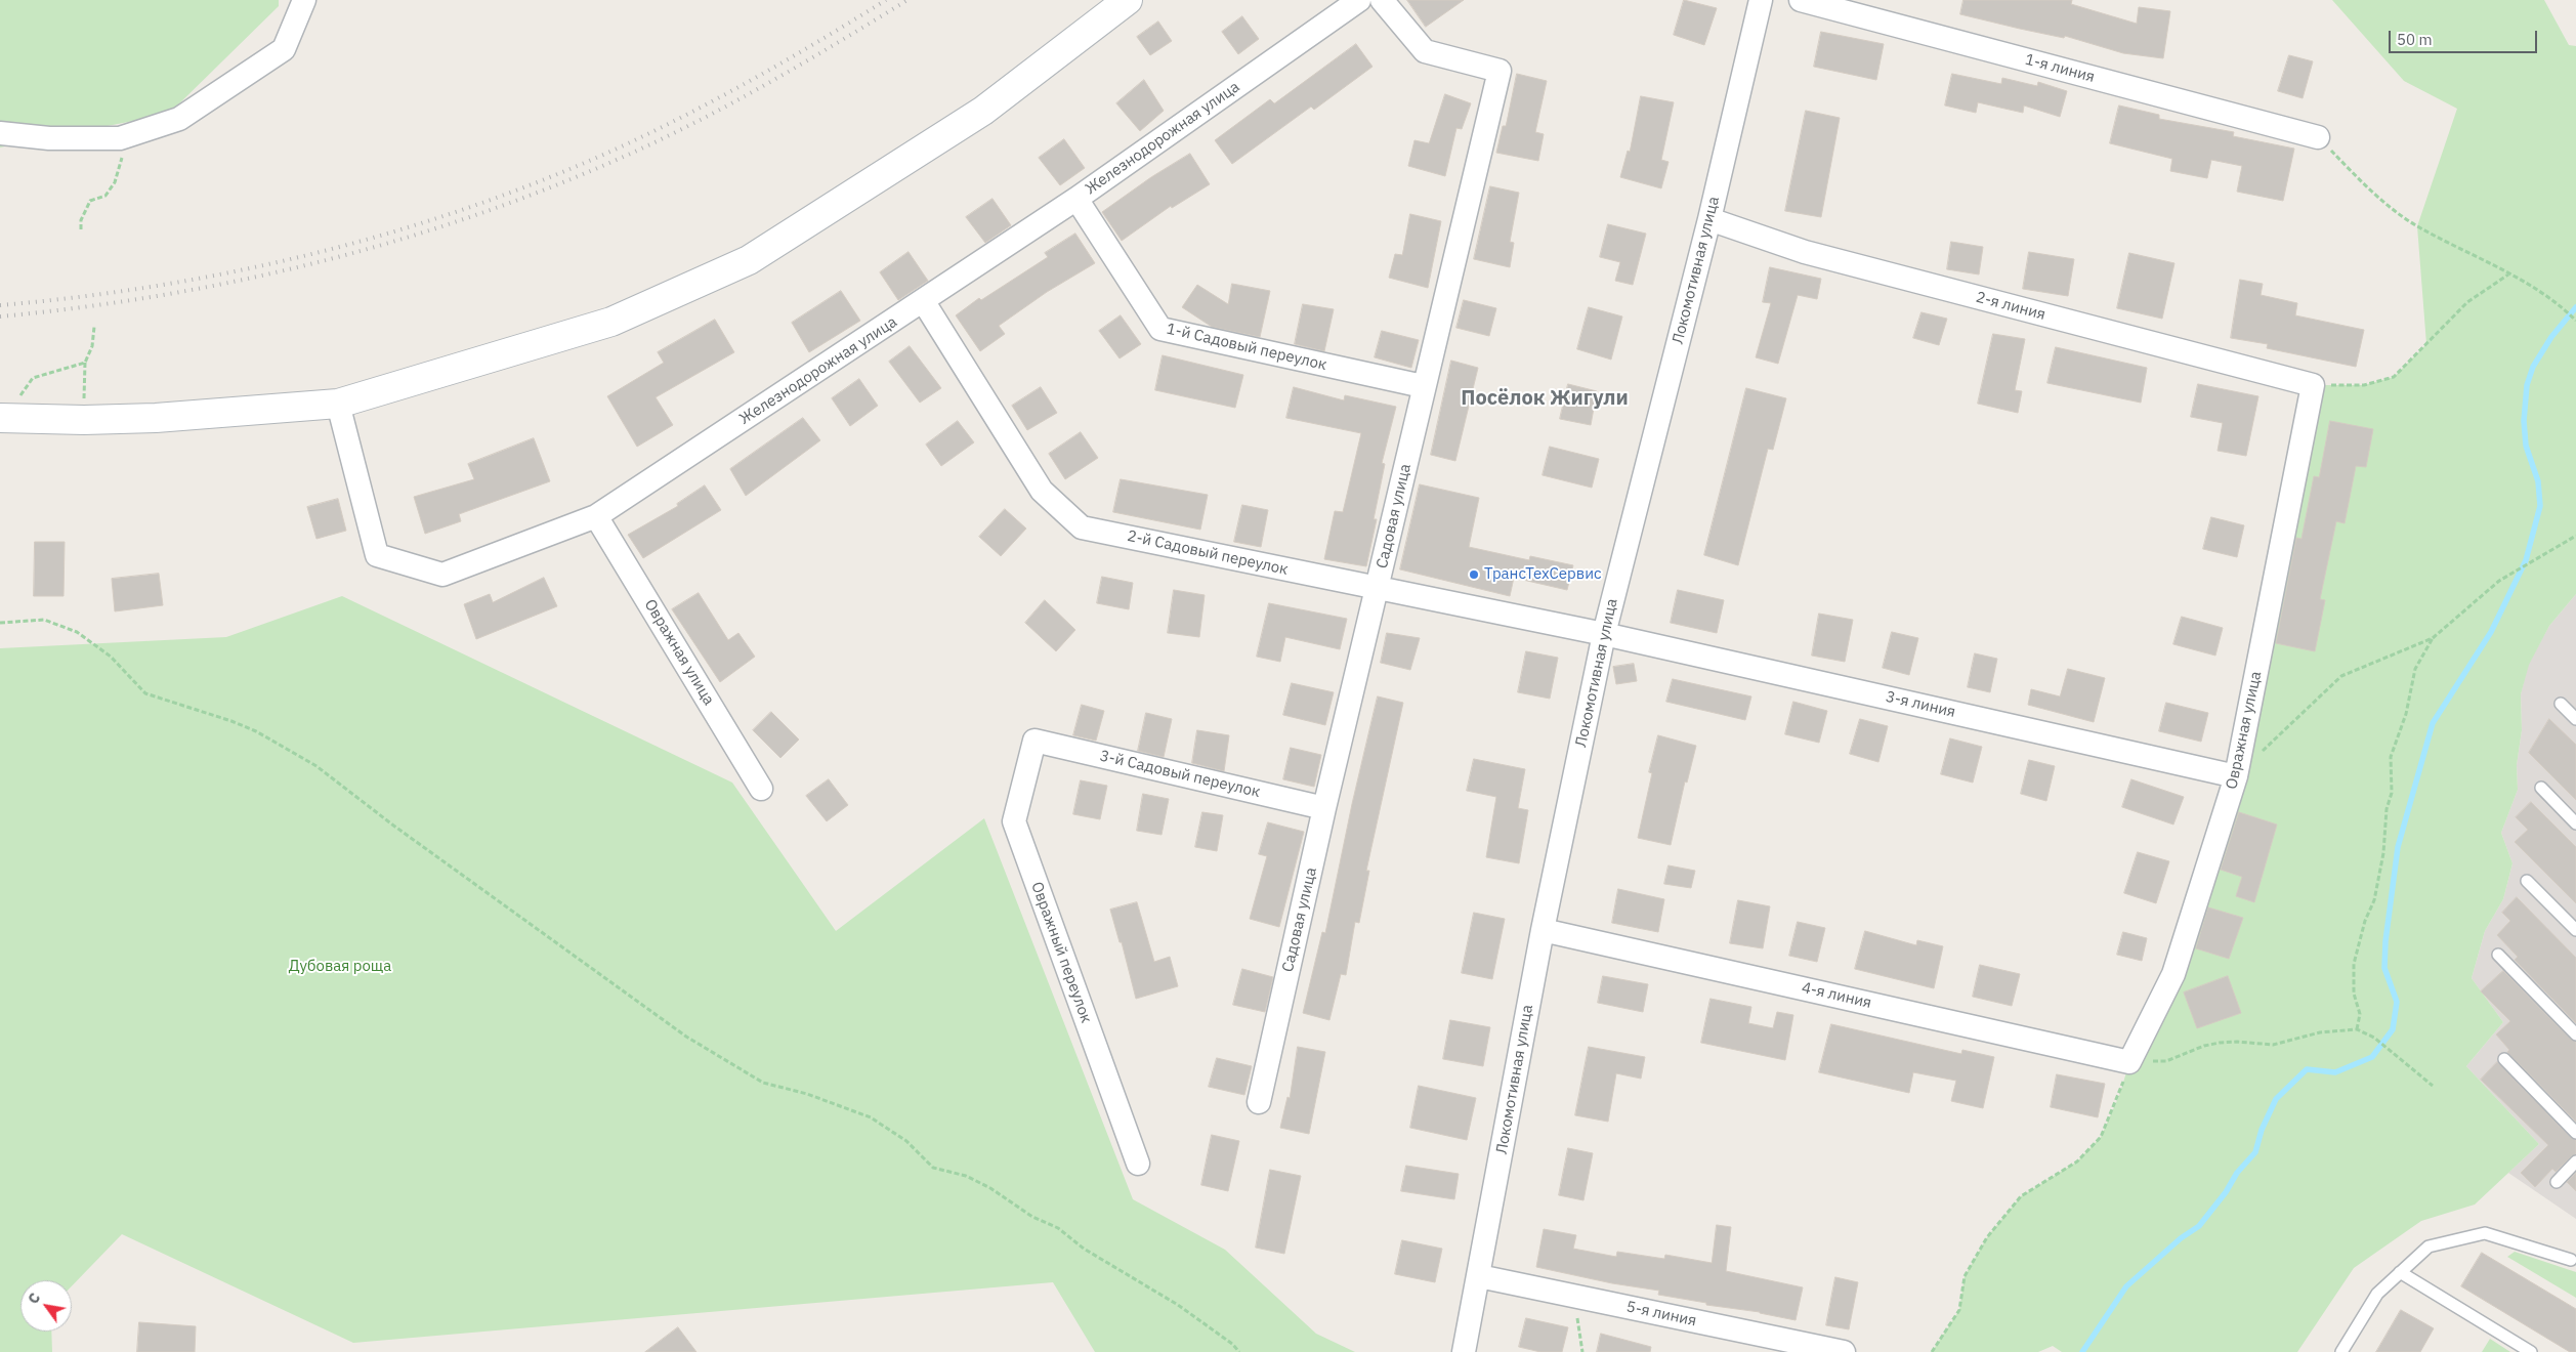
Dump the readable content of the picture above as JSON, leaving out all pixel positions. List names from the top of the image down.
{
  "streets": {
    "street": [
      "1-я линия",
      "Железнодорожная улица",
      "Локомотивная улица",
      "2-я линия",
      "1-й Садовый переулок",
      "Садовая улица",
      "2-й Садовый переулок",
      "Овражная улица",
      "3-я линия",
      "3-й Садовый переулок",
      "Овражный переулок",
      "4-я линия",
      "5-я линия"
    ]
  },
  "crossings": [
    ["Железнодорожная улица", "1-й Садовый переулок"],
    ["Железнодорожная улица", "2-й Садовый переулок"],
    ["Железнодорожная улица", "Овражная улица"],
    ["Локомотивная улица", "2-я линия"],
    ["Локомотивная улица", "2-й Садовый переулок"],
    ["Локомотивная улица", "3-я линия"],
    ["Локомотивная улица", "4-я линия"],
    ["Локомотивная улица", "5-я линия"],
    ["2-я линия", "Овражная улица"],
    ["1-й Садовый переулок", "Садовая улица"],
    ["Садовая улица", "2-й Садовый переулок"],
    ["Садовая улица", "3-й Садовый переулок"],
    ["2-й Садовый переулок", "3-я линия"],
    ["Овражная улица", "3-я линия"],
    ["Овражная улица", "4-я линия"],
    ["3-й Садовый переулок", "Овражный переулок"]
  ],
  "districts": ["Посёлок Жигули"],
  "parks": ["Дубовая роща"],
  "places": ["ТрансТехСервис"],
  "scale_bar": "50 m",
  "north": "top left"
}
